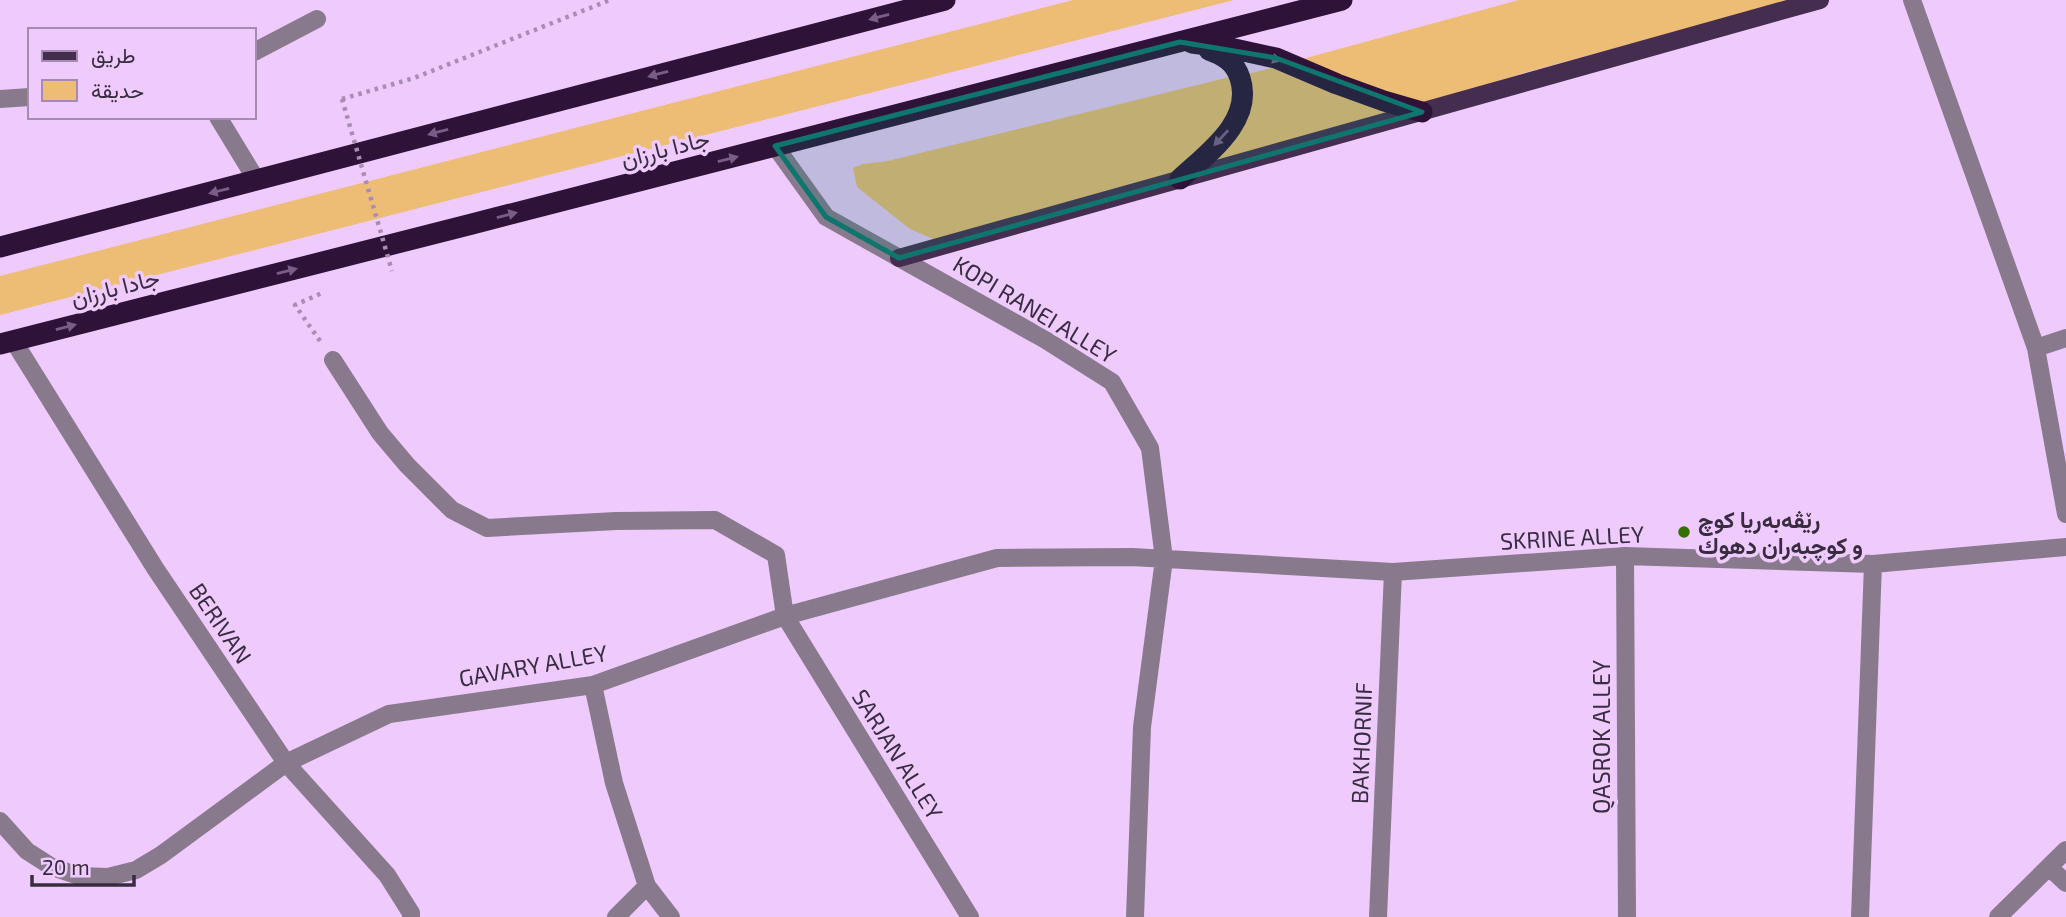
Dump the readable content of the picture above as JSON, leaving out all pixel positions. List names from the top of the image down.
{
  "streets": {
    "highway": ["جادا بارزان"],
    "street": [
      "KOPI RANEI ALLEY",
      "SKRINE ALLEY",
      "BERIVAN",
      "GAVARY ALLEY",
      "QASROK ALLEY",
      "BAKHORNIF",
      "SARJAN ALLEY"
    ]
  },
  "crossings": [
    ["جادا بارزان", "KOPI RANEI ALLEY"],
    ["جادا بارزان", "BERIVAN"],
    ["KOPI RANEI ALLEY", "SKRINE ALLEY"],
    ["KOPI RANEI ALLEY", "GAVARY ALLEY"],
    ["SKRINE ALLEY", "GAVARY ALLEY"],
    ["SKRINE ALLEY", "QASROK ALLEY"],
    ["SKRINE ALLEY", "BAKHORNIF"],
    ["BERIVAN", "GAVARY ALLEY"],
    ["GAVARY ALLEY", "SARJAN ALLEY"]
  ],
  "places": ["رێڤه‌به‌ریا كوچ و كوچبه‌ران دهوك"],
  "legend": ["طريق", "حديقة"],
  "scale_bar": "20 m"
}
